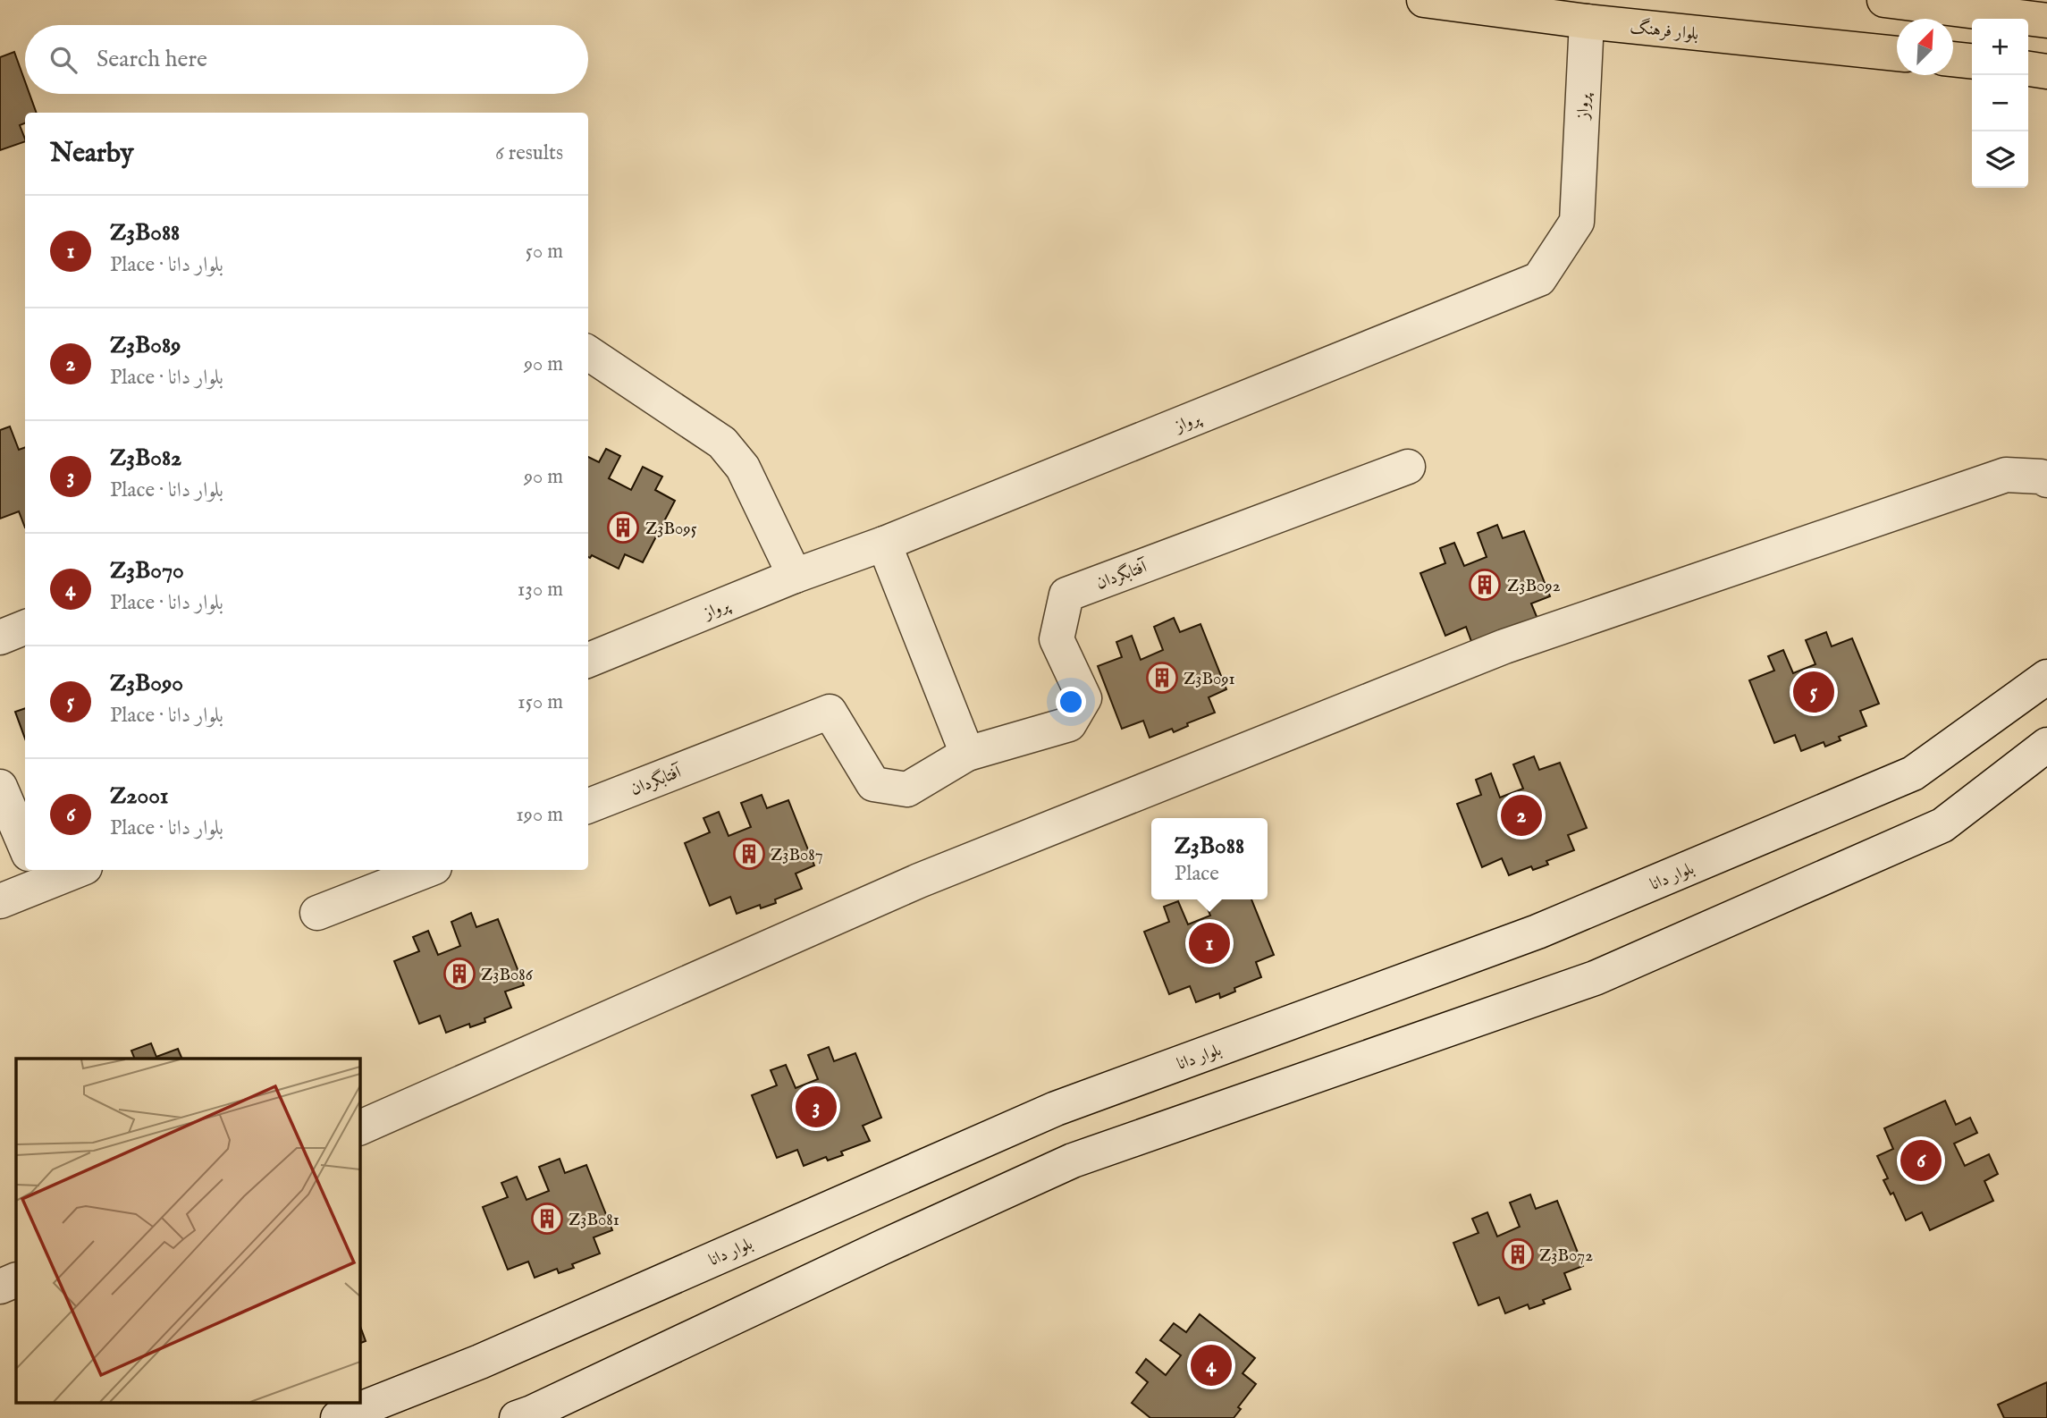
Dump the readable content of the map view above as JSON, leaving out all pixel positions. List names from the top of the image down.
{
  "streets": {
    "main road": ["بلوار فرهنگ"],
    "street": ["پرواز", "آفتابگردان", "بلوار دانا"]
  },
  "crossings": [
    ["بلوار فرهنگ", "پرواز"]
  ],
  "places": {
    "building": [
      "Z3B095",
      "Z3B092",
      "Z3B091",
      "Z3B087",
      "Z3B086",
      "Z3B081",
      "Z3B072"
    ]
  },
  "north": "top right",
  "page": {
    "map_buttons": ["+", "−"],
    "search": "Search here",
    "heading": ["Nearby", "6 results"],
    "list": [
      {
        "mark": "1",
        "name": "Z3B088",
        "note": "Place · بلوار دانا",
        "value": "50 m"
      },
      {
        "mark": "2",
        "name": "Z3B089",
        "note": "Place · بلوار دانا",
        "value": "90 m"
      },
      {
        "mark": "3",
        "name": "Z3B082",
        "note": "Place · بلوار دانا",
        "value": "90 m"
      },
      {
        "mark": "4",
        "name": "Z3B070",
        "note": "Place · بلوار دانا",
        "value": "130 m"
      },
      {
        "mark": "5",
        "name": "Z3B090",
        "note": "Place · بلوار دانا",
        "value": "150 m"
      },
      {
        "mark": "6",
        "name": "Z2001",
        "note": "Place · بلوار دانا",
        "value": "190 m"
      }
    ],
    "pins": [
      "5",
      "2",
      "1",
      "3",
      "6",
      "4"
    ],
    "popup": ["Z3B088", "Place"]
  }
}
